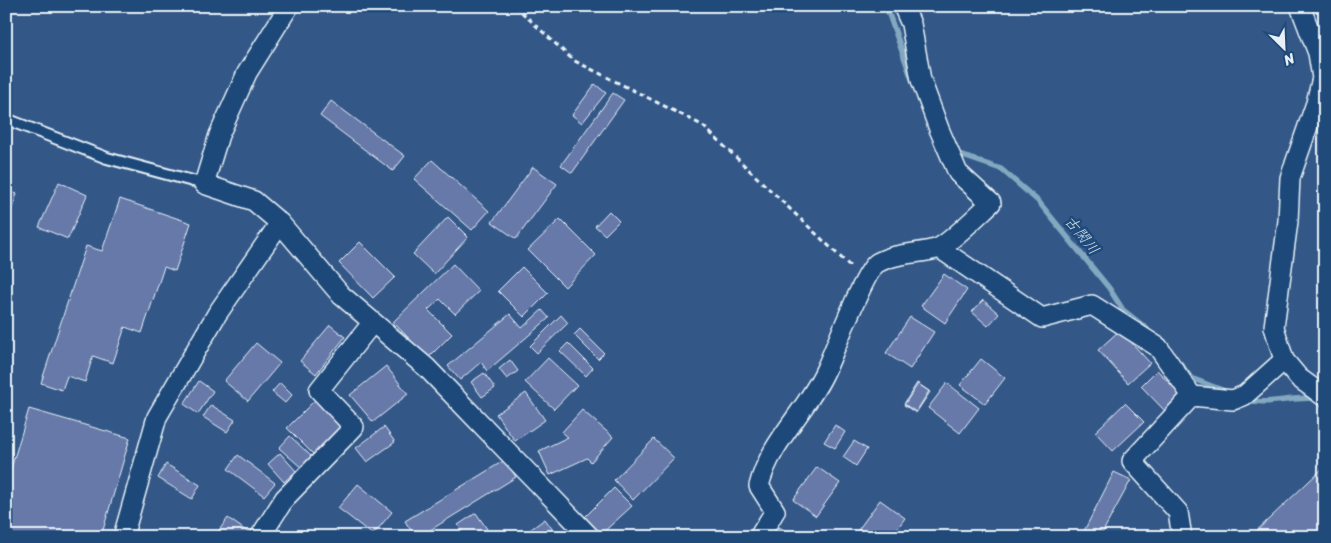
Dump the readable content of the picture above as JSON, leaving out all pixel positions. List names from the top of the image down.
{
  "water": ["古閑川"],
  "north": "bottom right"
}
